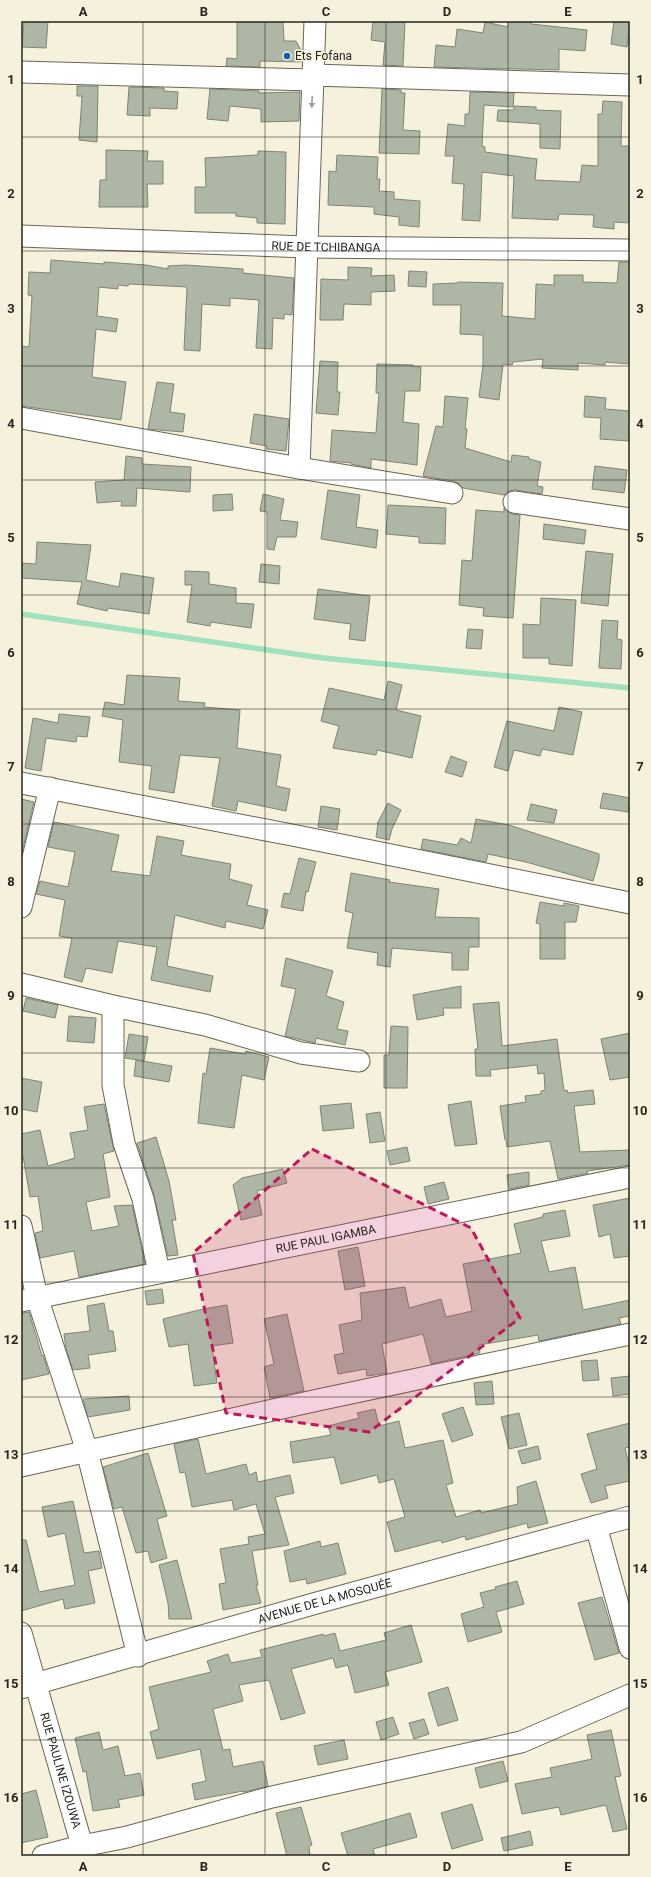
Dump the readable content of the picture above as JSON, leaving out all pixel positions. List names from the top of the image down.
{
  "streets": {
    "street": [
      "RUE DE TCHIBANGA",
      "RUE PAUL IGAMBA",
      "AVENUE DE LA MOSQUÉE",
      "RUE PAULINE IZOUWA"
    ]
  },
  "crossings": [
    ["AVENUE DE LA MOSQUÉE", "RUE PAULINE IZOUWA"]
  ],
  "places": ["Ets Fofana"],
  "grid": {
    "columns": [
      "A",
      "B",
      "C",
      "D",
      "E"
    ],
    "rows": [
      "1",
      "2",
      "3",
      "4",
      "5",
      "6",
      "7",
      "8",
      "9",
      "10",
      "11",
      "12",
      "13",
      "14",
      "15",
      "16"
    ]
  }
}
